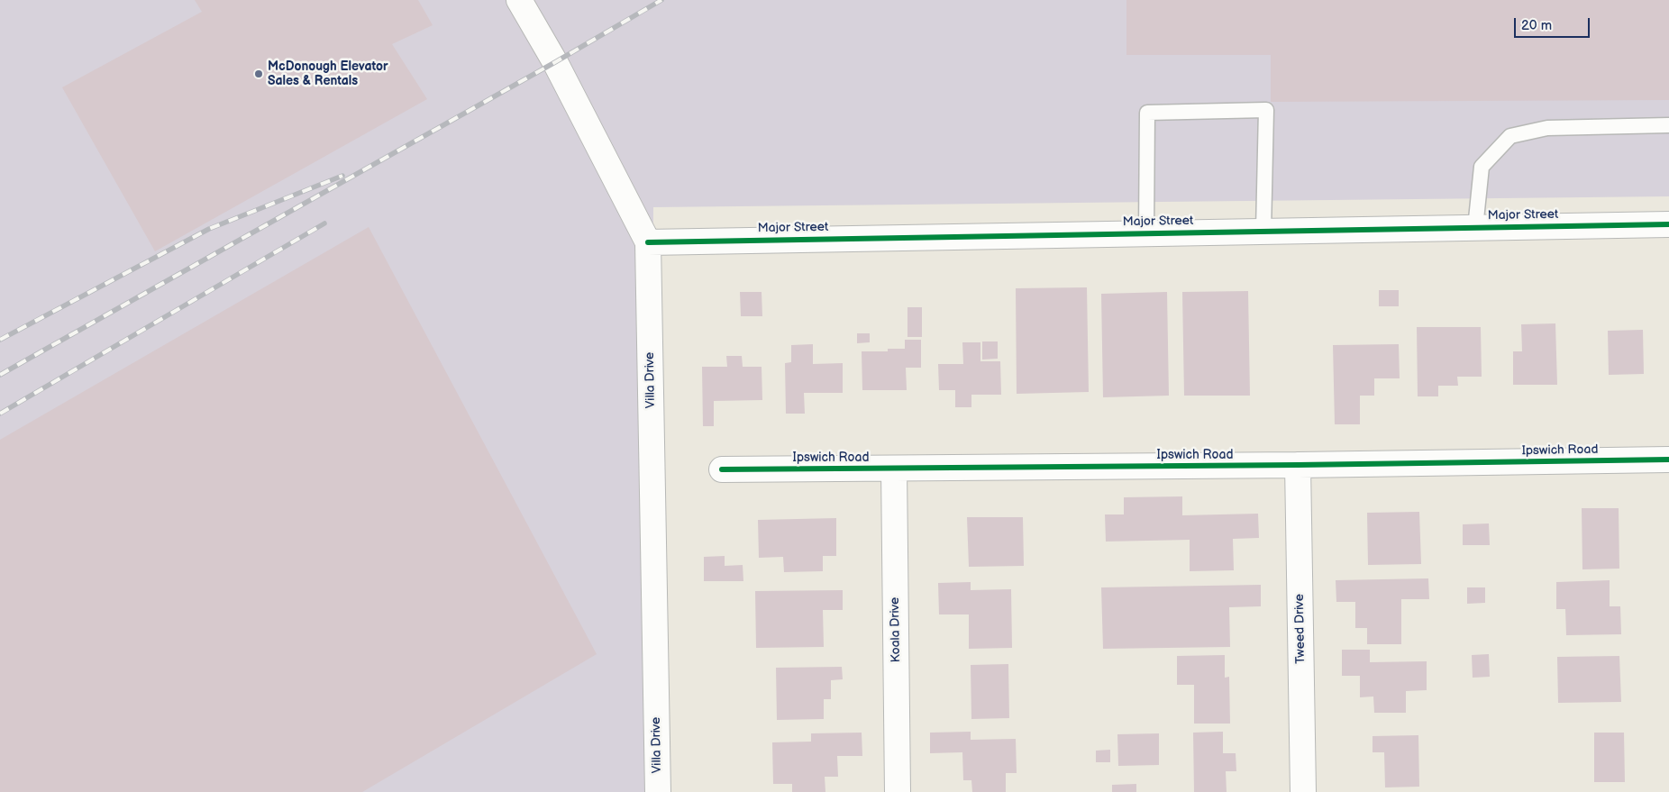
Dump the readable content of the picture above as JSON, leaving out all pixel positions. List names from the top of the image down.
{
  "streets": {
    "street": [
      "Major Street",
      "Villa Drive",
      "Ipswich Road",
      "Tweed Drive",
      "Koala Drive"
    ]
  },
  "crossings": [
    ["Major Street", "Villa Drive"],
    ["Ipswich Road", "Tweed Drive"],
    ["Ipswich Road", "Koala Drive"]
  ],
  "places": ["McDonough Elevator Sales & Rentals"],
  "scale_bar": "20 m"
}
